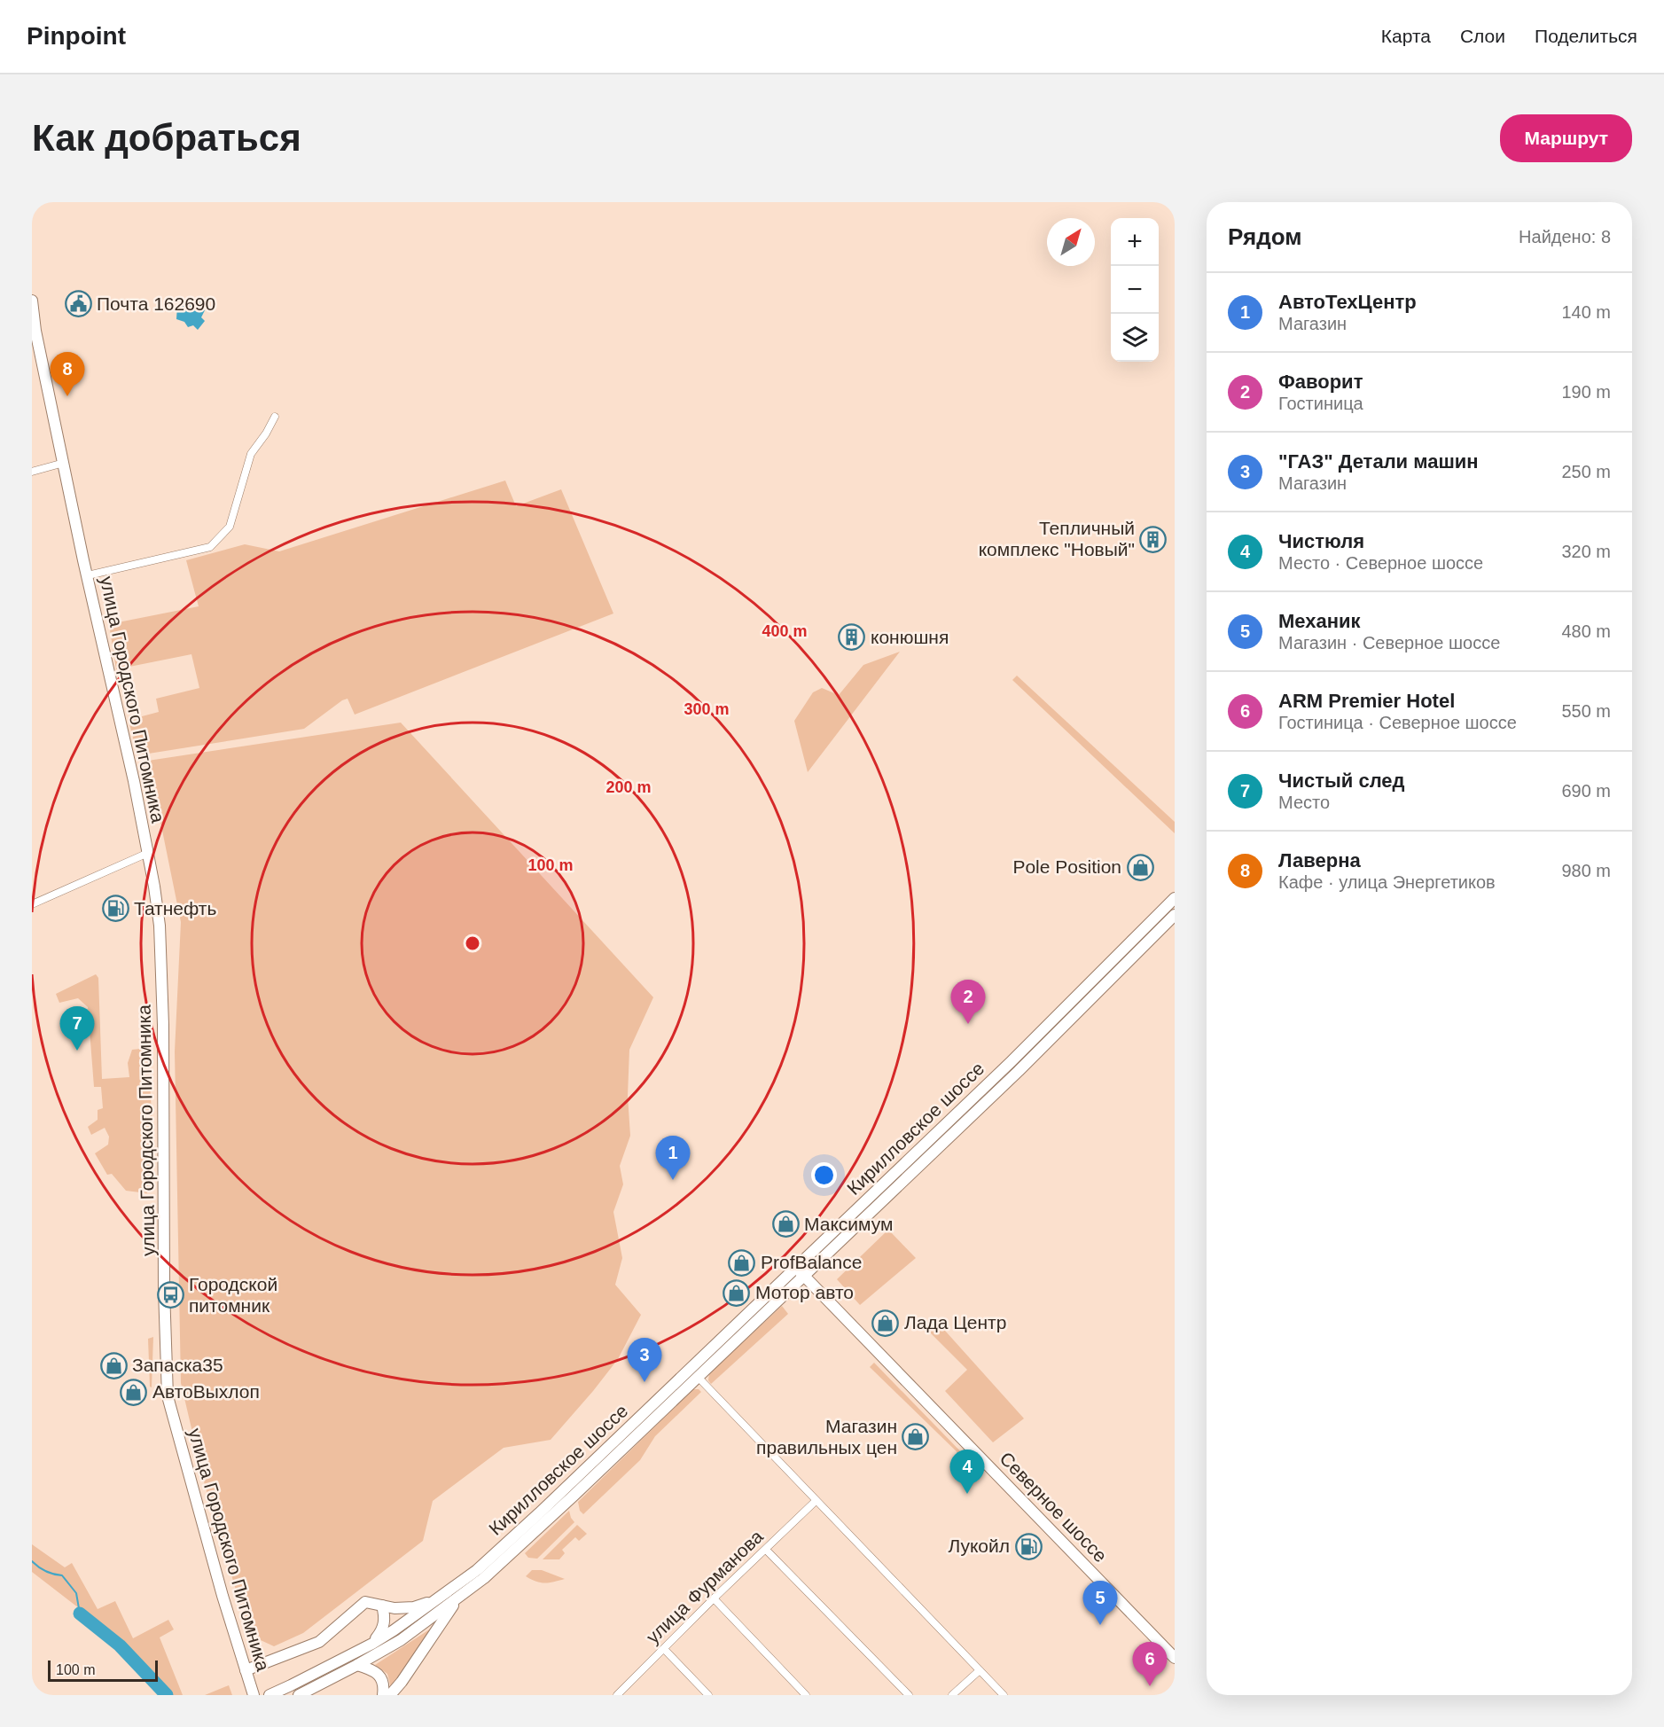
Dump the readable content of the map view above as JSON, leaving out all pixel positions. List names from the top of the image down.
{
  "streets": {
    "main road": ["улица Городского Питомника", "Кирилловское шоссе", "Северное шоссе"],
    "street": ["улица Фурманова"]
  },
  "crossings": [
    ["Кирилловское шоссе", "Северное шоссе"]
  ],
  "places": {
    "public building": ["Почта 162690"],
    "building": ["Тепличный комплекс \"Новый\"", "конюшня"],
    "shop": [
      "Pole Position",
      "Максимум",
      "ProfBalance",
      "Мотор авто",
      "Лада Центр",
      "Запаска35",
      "АвтоВыхлоп",
      "Магазин правильных цен"
    ],
    "fuel station": ["Татнефть", "Лукойл"],
    "bus stop": ["Городской питомник"]
  },
  "scale_bar": "100 m",
  "north": "top right",
  "page": {
    "header": "Pinpoint",
    "nav": ["Карта", "Слои", "Поделиться"],
    "buttons": "Маршрут",
    "title": "Как добраться",
    "heading": ["Рядом", "Найдено: 8"],
    "map_buttons": ["+", "−"],
    "list": [
      {
        "mark": "1",
        "name": "АвтоТехЦентр",
        "note": "Магазин",
        "value": "140 m"
      },
      {
        "mark": "2",
        "name": "Фаворит",
        "note": "Гостиница",
        "value": "190 m"
      },
      {
        "mark": "3",
        "name": "\"ГАЗ\" Детали машин",
        "note": "Магазин",
        "value": "250 m"
      },
      {
        "mark": "4",
        "name": "Чистюля",
        "note": "Место · Северное шоссе",
        "value": "320 m"
      },
      {
        "mark": "5",
        "name": "Механик",
        "note": "Магазин · Северное шоссе",
        "value": "480 m"
      },
      {
        "mark": "6",
        "name": "ARM Premier Hotel",
        "note": "Гостиница · Северное шоссе",
        "value": "550 m"
      },
      {
        "mark": "7",
        "name": "Чистый след",
        "note": "Место",
        "value": "690 m"
      },
      {
        "mark": "8",
        "name": "Лаверна",
        "note": "Кафе · улица Энергетиков",
        "value": "980 m"
      }
    ],
    "pins": [
      "8",
      "2",
      "7",
      "1",
      "3",
      "4",
      "5",
      "6"
    ],
    "scale": "100 m"
  },
  "rings": [
    "400 m",
    "300 m",
    "200 m",
    "100 m"
  ]
}
